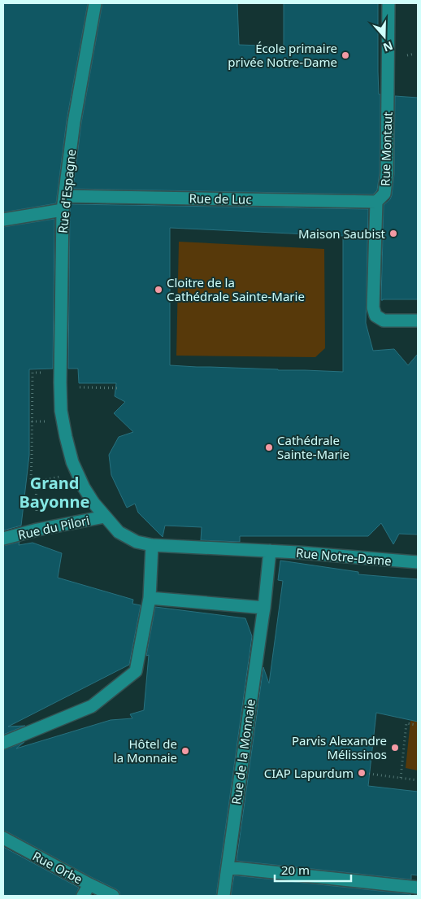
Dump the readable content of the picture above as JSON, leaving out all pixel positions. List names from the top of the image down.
{
  "streets": {
    "street": [
      "Rue Montaut",
      "Rue d'Espagne",
      "Rue de Luc",
      "Rue du Pilori",
      "Rue Notre-Dame",
      "Rue de la Monnaie",
      "Rue Orbe"
    ]
  },
  "crossings": [
    ["Rue Montaut", "Rue de Luc"],
    ["Rue d'Espagne", "Rue de Luc"],
    ["Rue d'Espagne", "Rue du Pilori"],
    ["Rue d'Espagne", "Rue Notre-Dame"],
    ["Rue du Pilori", "Rue Notre-Dame"],
    ["Rue Notre-Dame", "Rue de la Monnaie"]
  ],
  "districts": ["Grand Bayonne"],
  "places": [
    "École primaire privée Notre-Dame",
    "Maison Saubist",
    "Cloitre de la Cathédrale Sainte-Marie",
    "Cathédrale Sainte-Marie",
    "Parvis Alexandre Mélissinos",
    "Hôtel de la Monnaie",
    "CIAP Lapurdum"
  ],
  "scale_bar": "20 m",
  "north": "bottom"
}
